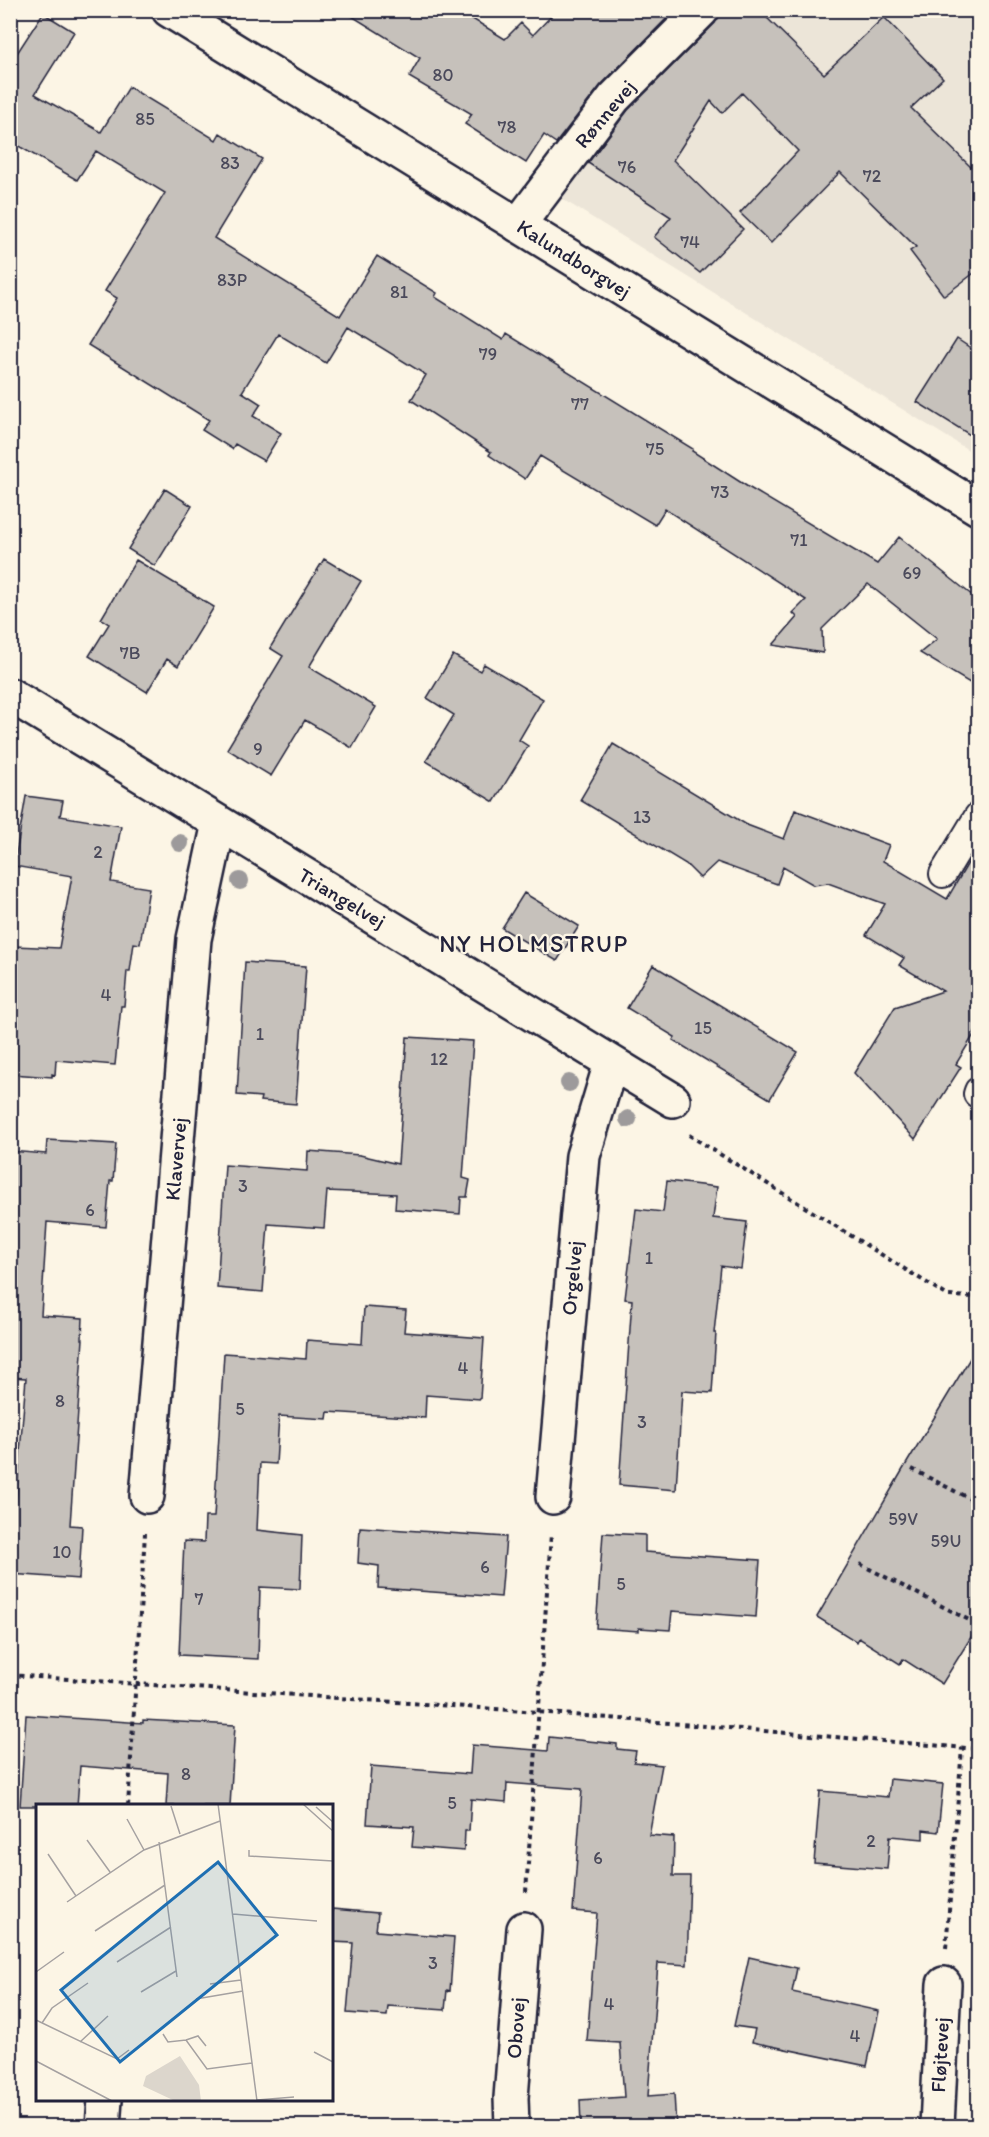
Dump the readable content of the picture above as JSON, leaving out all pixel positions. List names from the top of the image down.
{
  "streets": {
    "street": [
      "Rønnevej",
      "Kalundborgvej",
      "Triangelvej",
      "Klavervej",
      "Orgelvej",
      "Obovej",
      "Fløjtevej"
    ]
  },
  "crossings": [
    ["Rønnevej", "Kalundborgvej"],
    ["Triangelvej", "Klavervej"],
    ["Triangelvej", "Orgelvej"]
  ],
  "districts": ["NY HOLMSTRUP"],
  "house_numbers": [
    "80",
    "85",
    "78",
    "83",
    "76",
    "72",
    "74",
    "83P",
    "81",
    "79",
    "77",
    "75",
    "73",
    "71",
    "69",
    "7B",
    "9",
    "13",
    "2",
    "4",
    "15",
    "1",
    "12",
    "3",
    "6",
    "1",
    "4",
    "8",
    "5",
    "3",
    "59V",
    "59U",
    "10",
    "6",
    "5",
    "7",
    "8",
    "5",
    "2",
    "6",
    "3",
    "4",
    "4"
  ]
}
